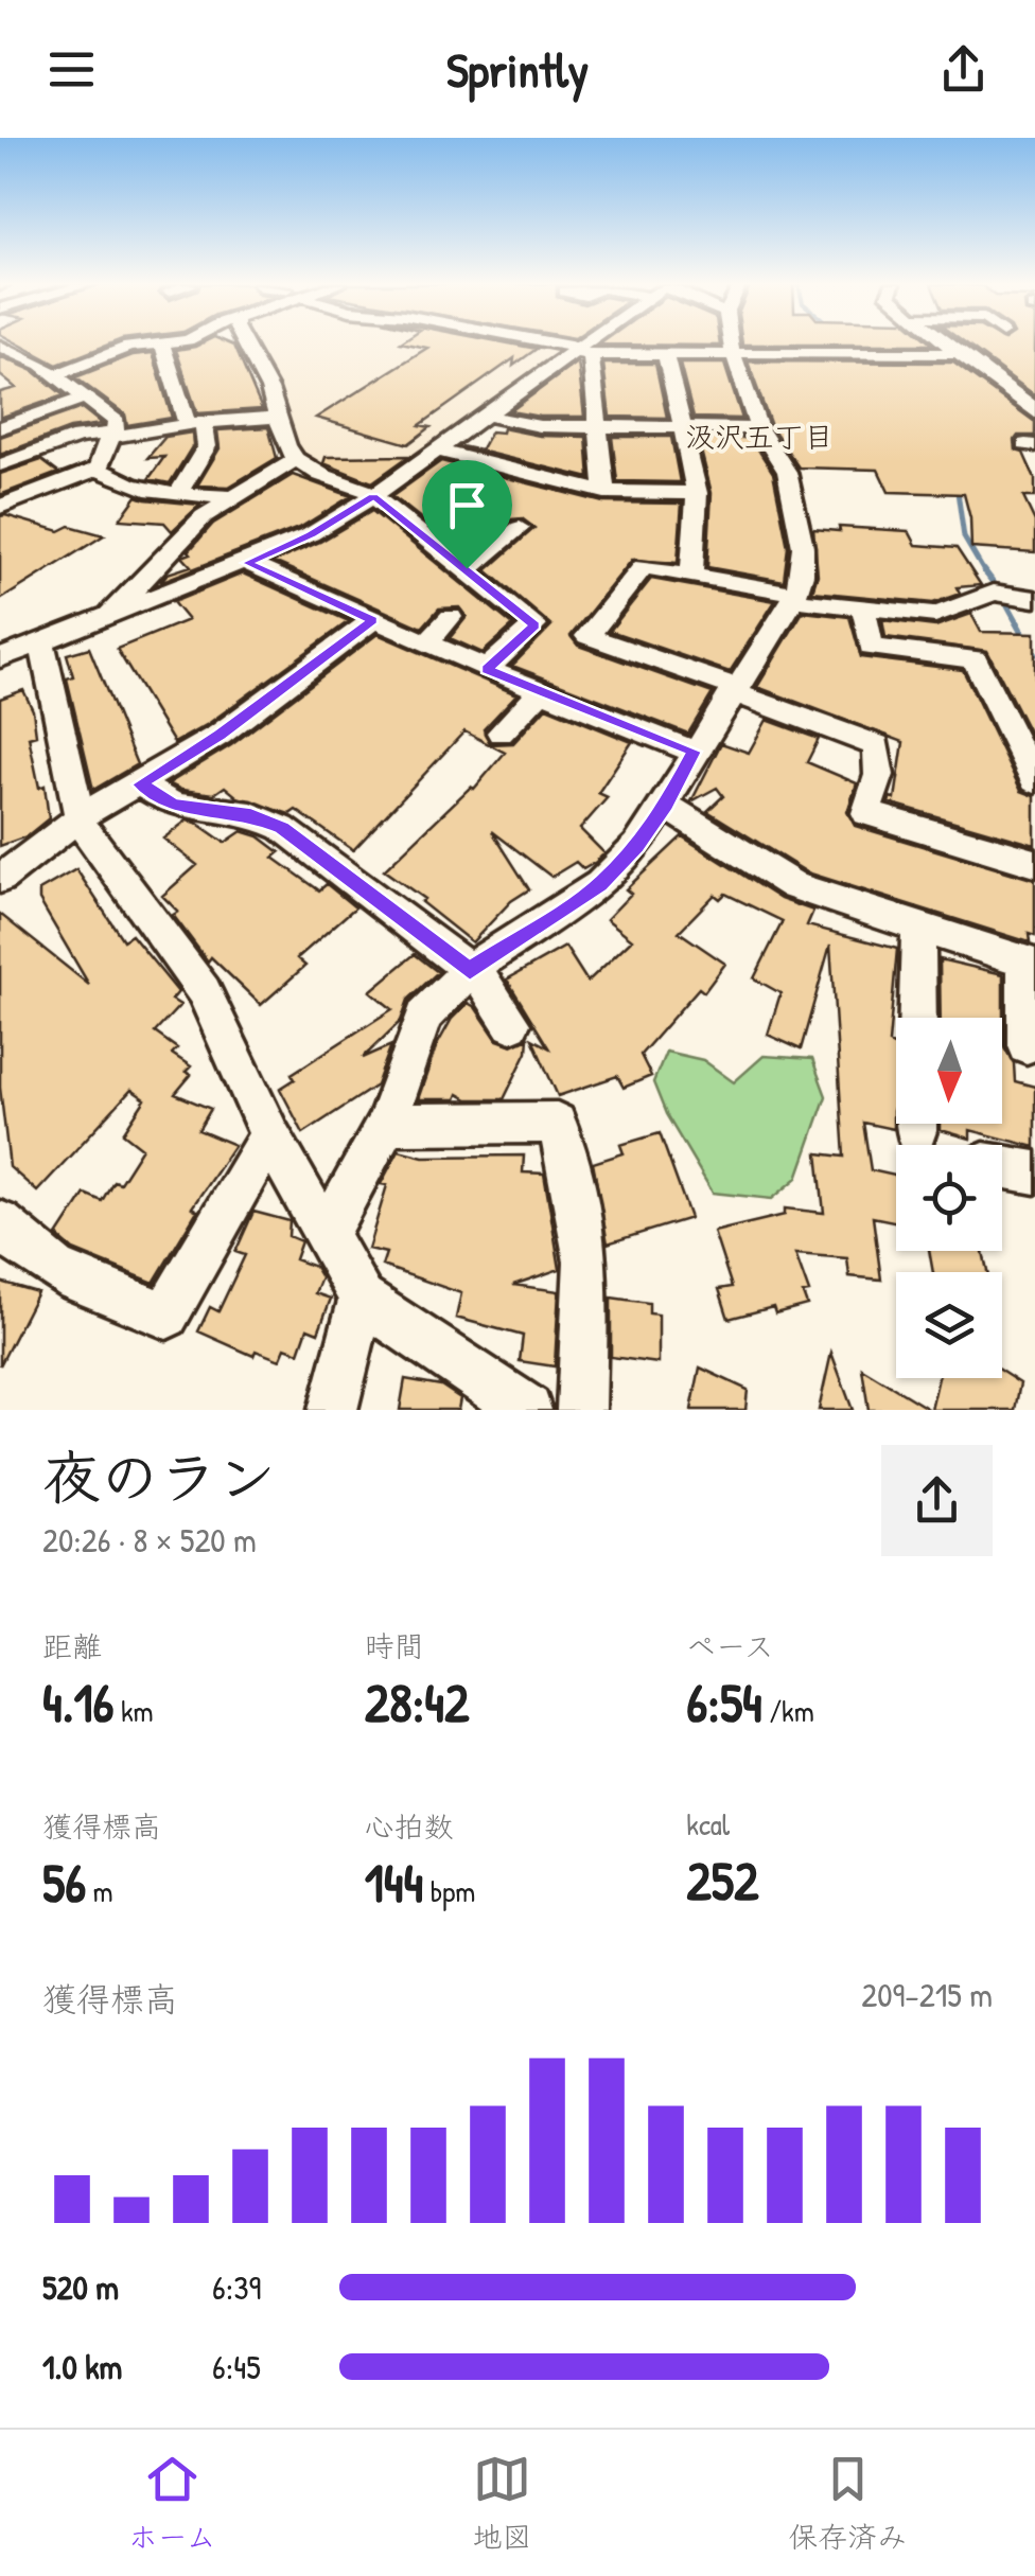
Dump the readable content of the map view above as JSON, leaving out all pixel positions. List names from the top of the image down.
{
  "districts": ["汲沢五丁目"],
  "north": "bottom",
  "page": {
    "header": "Sprintly",
    "heading": ["夜のラン", "20:26 · 8 × 520 m"],
    "stats": [
      ["距離", "4.16 km"],
      ["時間", "28:42"],
      ["ペース", "6:54 /km"],
      ["獲得標高", "56 m"],
      ["心拍数", "144 bpm"],
      ["kcal", "252"]
    ],
    "chart": ["獲得標高", "209–215 m"],
    "list": [
      {
        "name": "520 m",
        "note": "6:39"
      },
      {
        "name": "1.0 km",
        "note": "6:45"
      }
    ],
    "tabs": ["ホーム", "地図", "保存済み"]
  }
}
